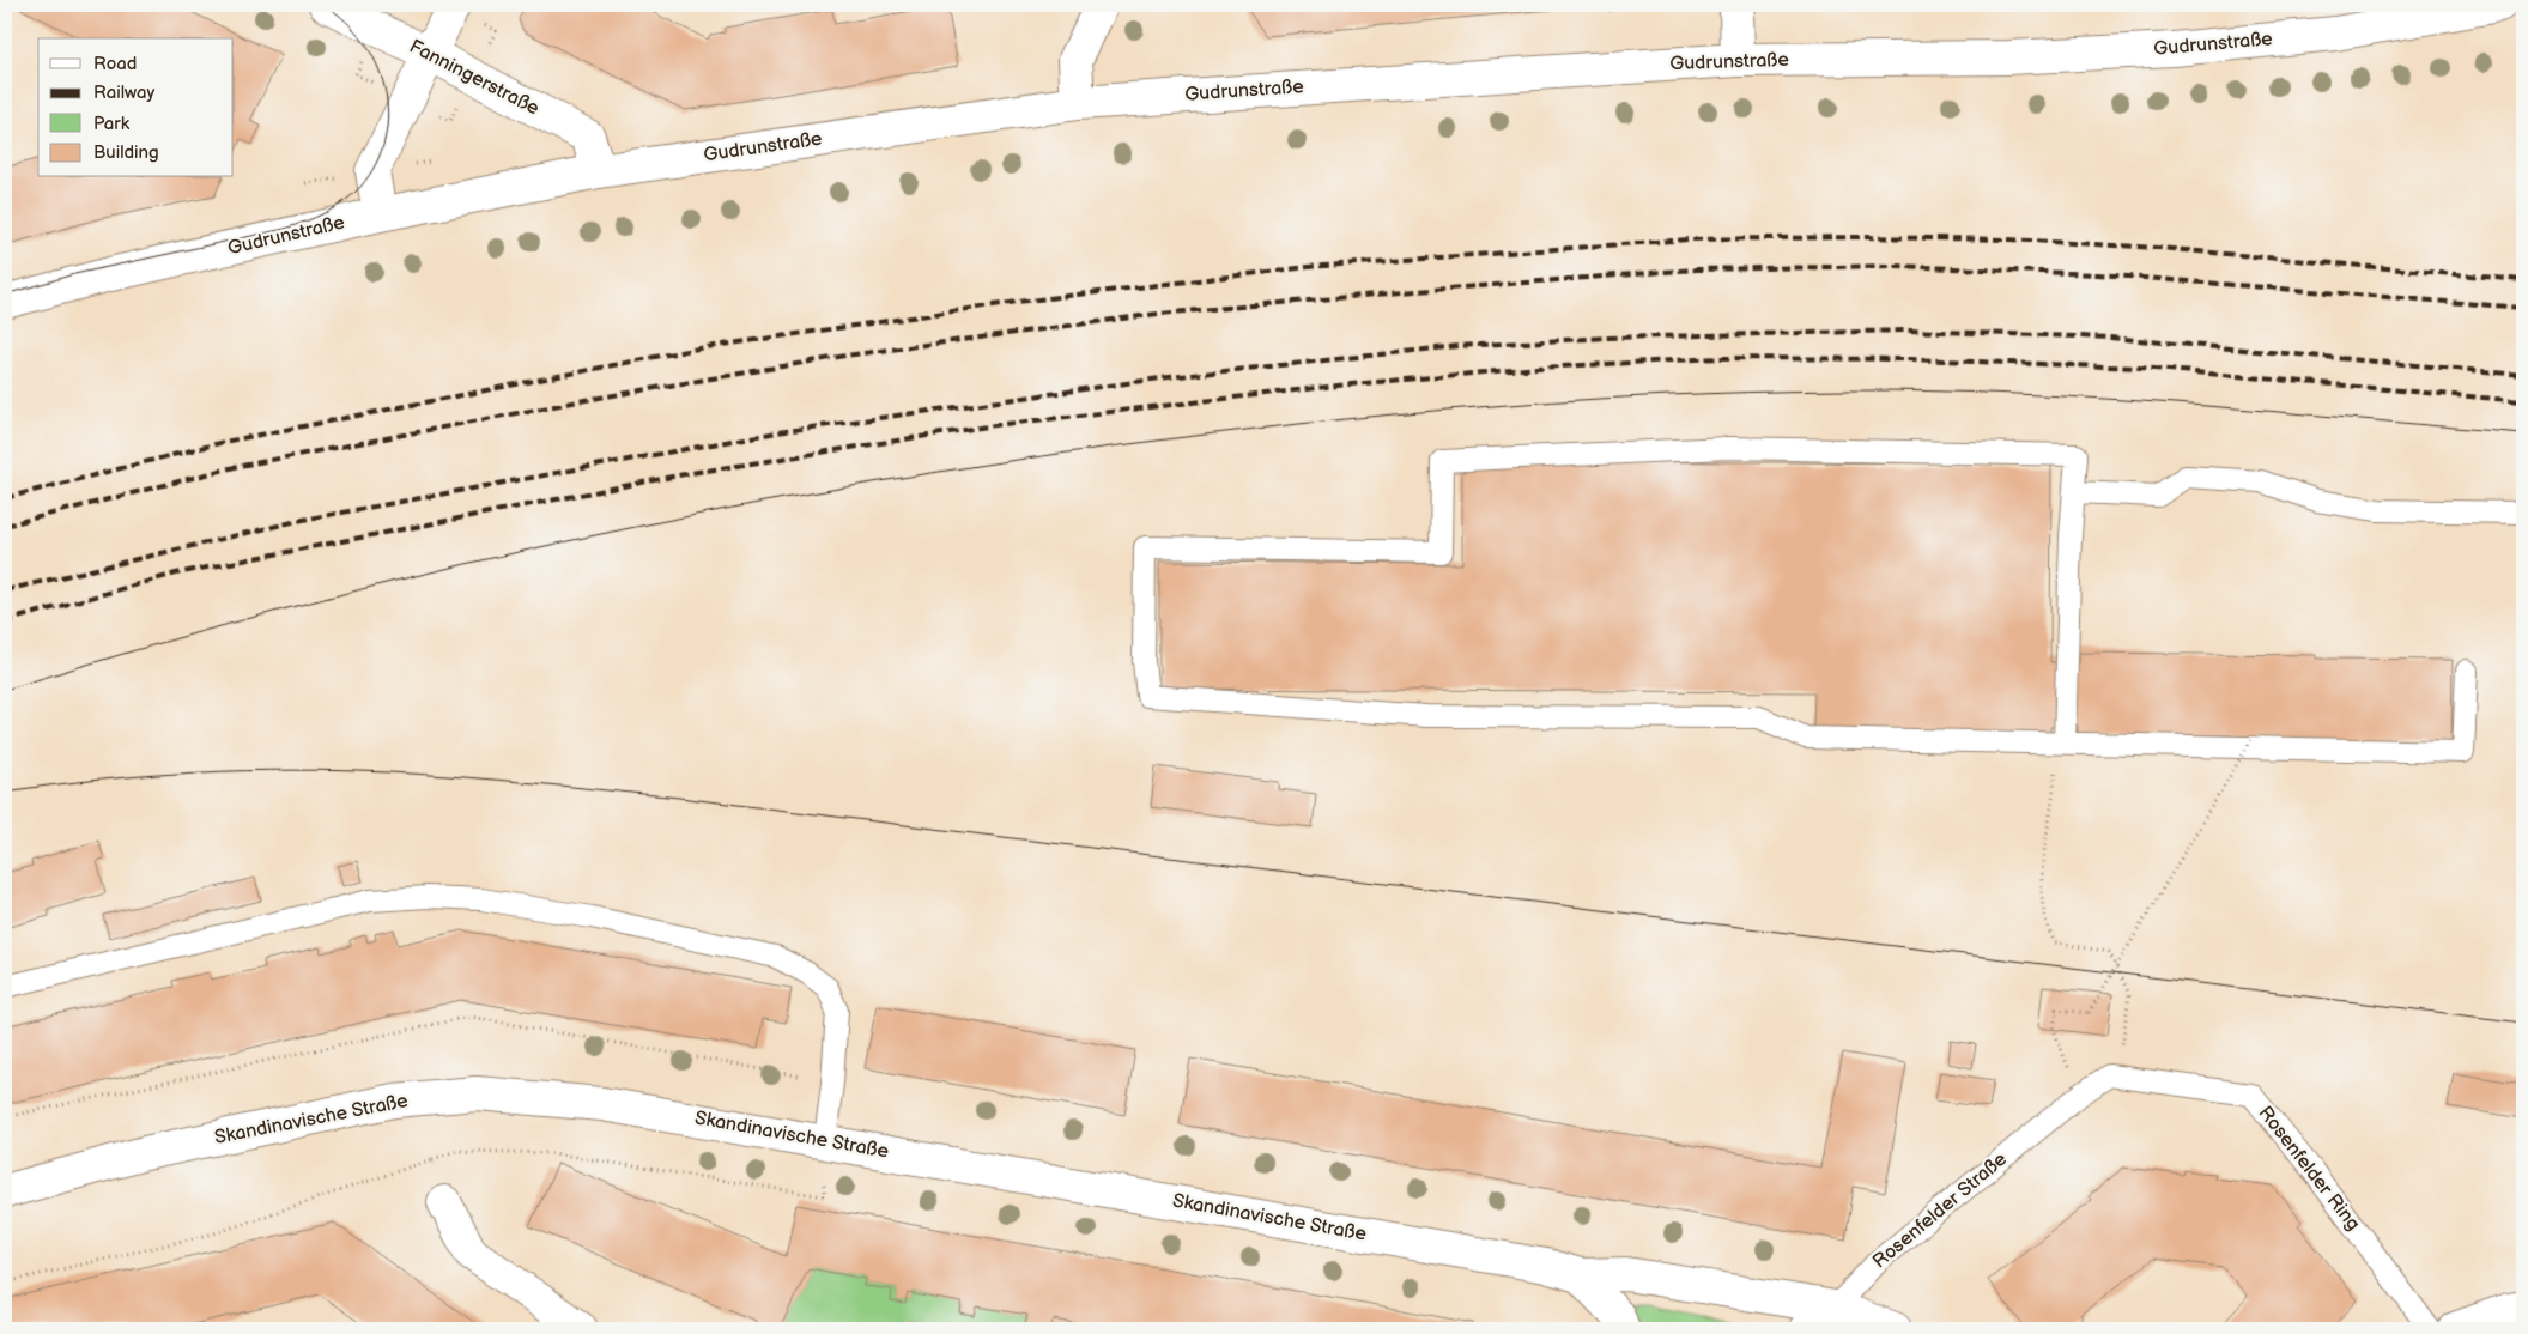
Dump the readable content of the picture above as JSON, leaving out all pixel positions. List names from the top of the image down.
{
  "streets": {
    "street": [
      "Gudrunstraße",
      "Fanningerstraße",
      "Skandinavische Straße",
      "Rosenfelder Straße"
    ],
    "lane": ["Rosenfelder Ring"]
  },
  "crossings": [
    ["Gudrunstraße", "Fanningerstraße"],
    ["Skandinavische Straße", "Rosenfelder Straße"],
    ["Rosenfelder Ring", "Rosenfelder Straße"]
  ],
  "legend": [
    "Road",
    "Railway",
    "Park",
    "Building"
  ]
}
